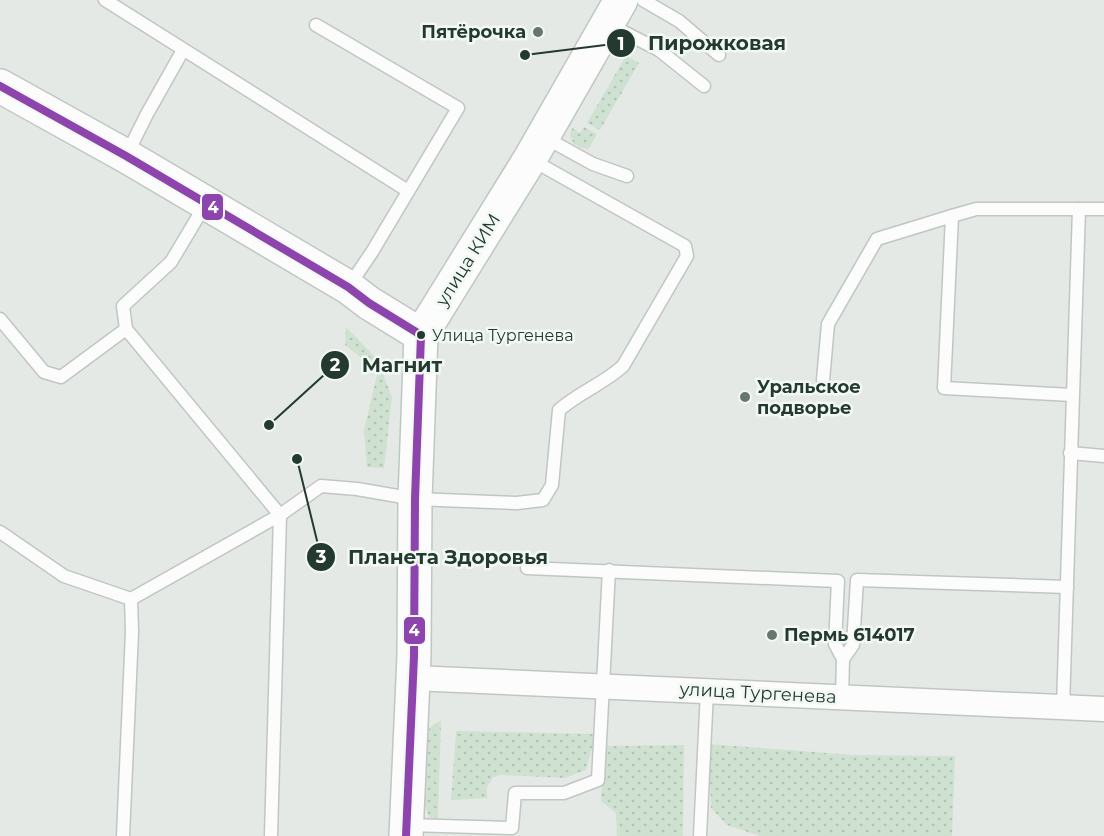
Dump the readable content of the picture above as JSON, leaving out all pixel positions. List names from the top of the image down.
{
  "streets": {
    "street": ["улица КИМ", "улица Тургенева"]
  },
  "crossings": [
    ["улица КИМ", "улица Тургенева"]
  ],
  "places": [
    "Пятёрочка",
    "Пирожковая",
    "Улица Тургенева",
    "Уральское подворье",
    "Магнит",
    "Планета Здоровья",
    "Пермь 614017"
  ],
  "lines": ["transit line 4"]
}
